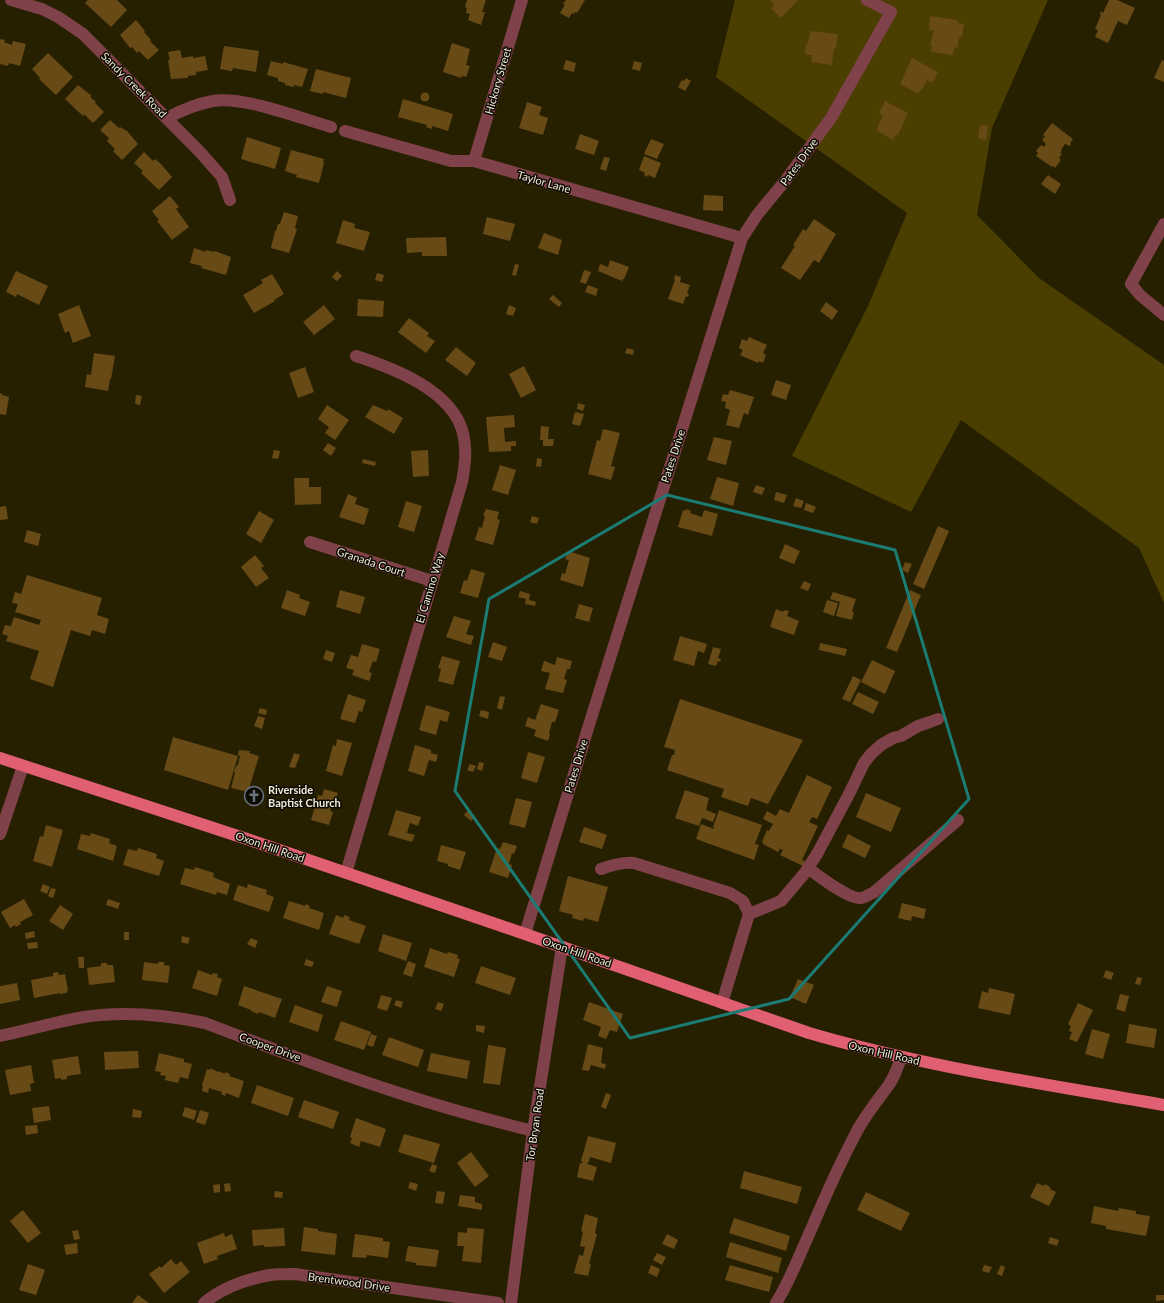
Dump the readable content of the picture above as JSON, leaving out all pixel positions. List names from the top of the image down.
{
  "streets": {
    "main road": ["Oxon Hill Road"],
    "street": [
      "Hickory Street",
      "Sandy Creek Road",
      "Pates Drive",
      "Taylor Lane",
      "Granada Court",
      "El Camino Way",
      "Cooper Drive",
      "Tor Bryan Road",
      "Brentwood Drive"
    ]
  },
  "crossings": [
    ["Hickory Street", "Taylor Lane"],
    ["Pates Drive", "Taylor Lane"],
    ["Pates Drive", "Oxon Hill Road"],
    ["Granada Court", "El Camino Way"],
    ["El Camino Way", "Oxon Hill Road"],
    ["Oxon Hill Road", "Tor Bryan Road"],
    ["Cooper Drive", "Tor Bryan Road"]
  ],
  "places": {
    "church": ["Riverside Baptist Church"]
  }
}
